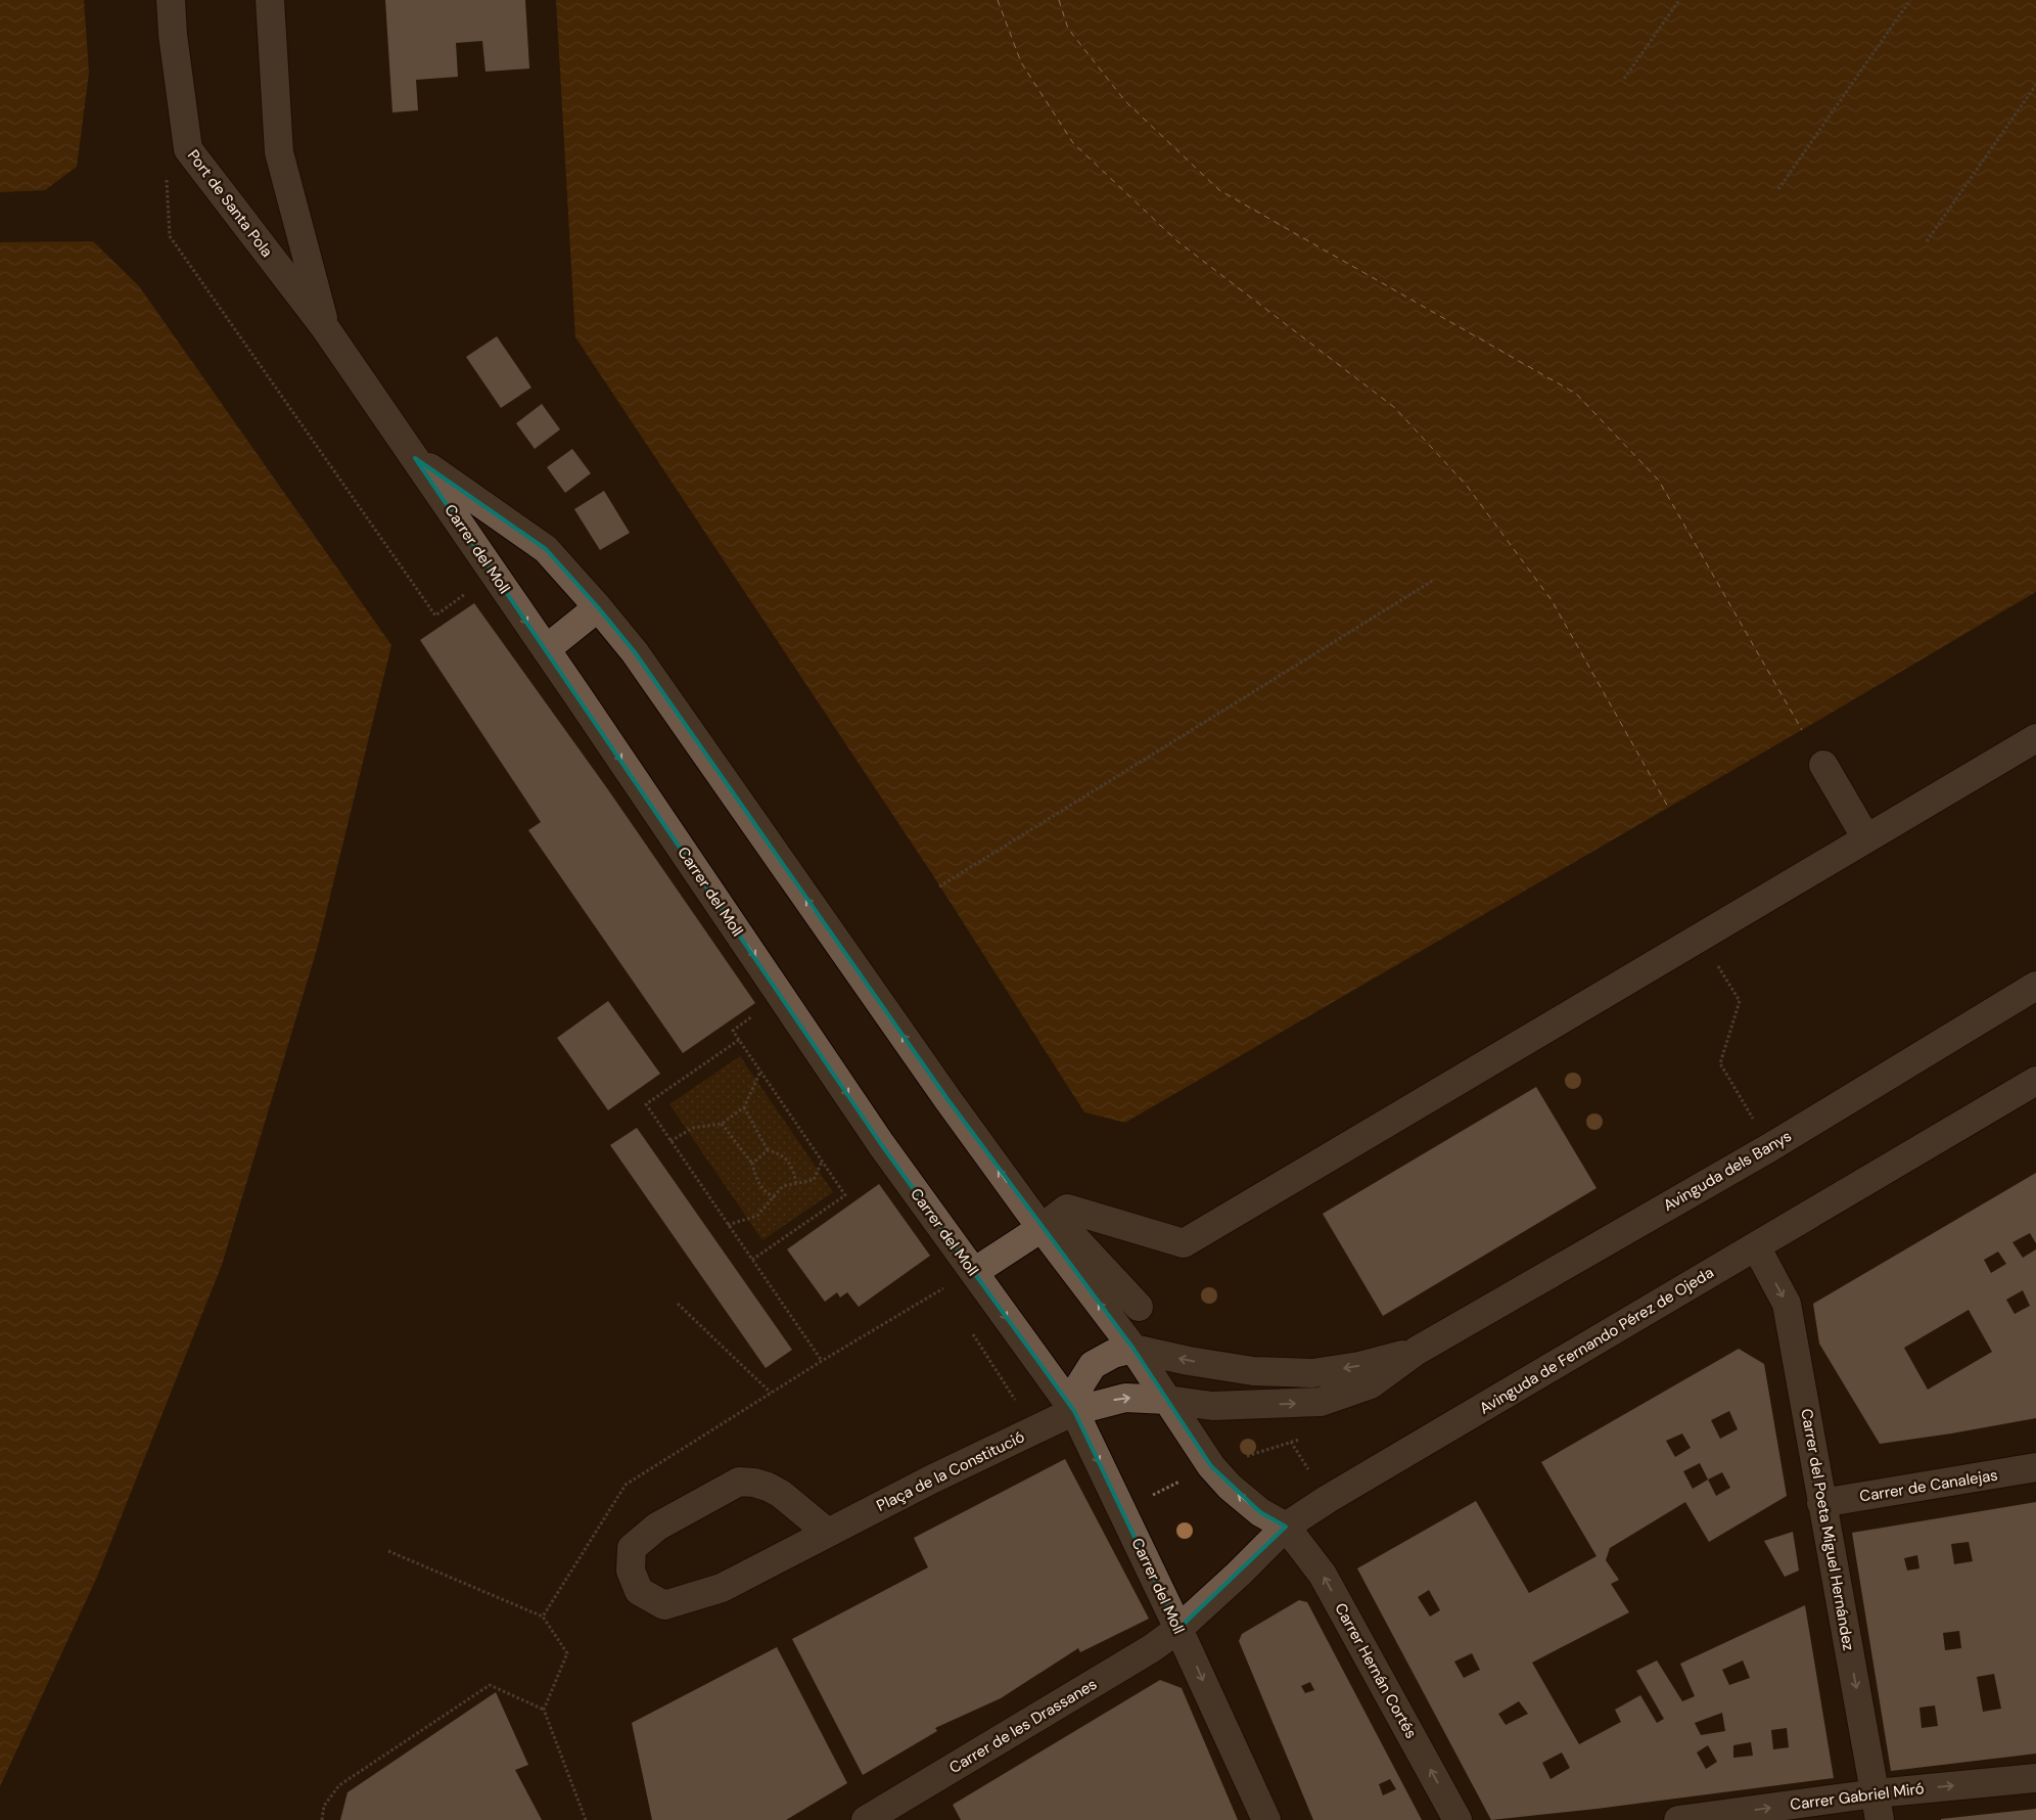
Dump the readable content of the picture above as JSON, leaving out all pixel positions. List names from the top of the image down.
{
  "streets": {
    "street": [
      "Port de Santa Pola",
      "Carrer del Moll",
      "Avinguda dels Banys",
      "Avinguda de Fernando Pérez de Ojeda",
      "Plaça de la Constitució",
      "Carrer de Canalejas",
      "Carrer del Poeta Miguel Hernández",
      "Carrer Hernán Cortés",
      "Carrer de les Drassanes",
      "Carrer Gabriel Miró"
    ]
  },
  "crossings": [
    ["Port de Santa Pola", "Carrer del Moll"],
    ["Carrer del Moll", "Avinguda dels Banys"],
    ["Carrer del Moll", "Avinguda de Fernando Pérez de Ojeda"],
    ["Carrer del Moll", "Plaça de la Constitució"],
    ["Carrer del Moll", "Carrer Hernán Cortés"],
    ["Carrer del Moll", "Carrer de les Drassanes"],
    ["Avinguda dels Banys", "Plaça de la Constitució"],
    ["Avinguda de Fernando Pérez de Ojeda", "Carrer del Poeta Miguel Hernández"],
    ["Avinguda de Fernando Pérez de Ojeda", "Carrer Hernán Cortés"],
    ["Avinguda de Fernando Pérez de Ojeda", "Carrer de les Drassanes"],
    ["Carrer de Canalejas", "Carrer del Poeta Miguel Hernández"],
    ["Carrer del Poeta Miguel Hernández", "Carrer Gabriel Miró"]
  ],
  "one_way": ["Carrer del Poeta Miguel Hernández", "Carrer Hernán Cortés", "Carrer Gabriel Miró"]
}
